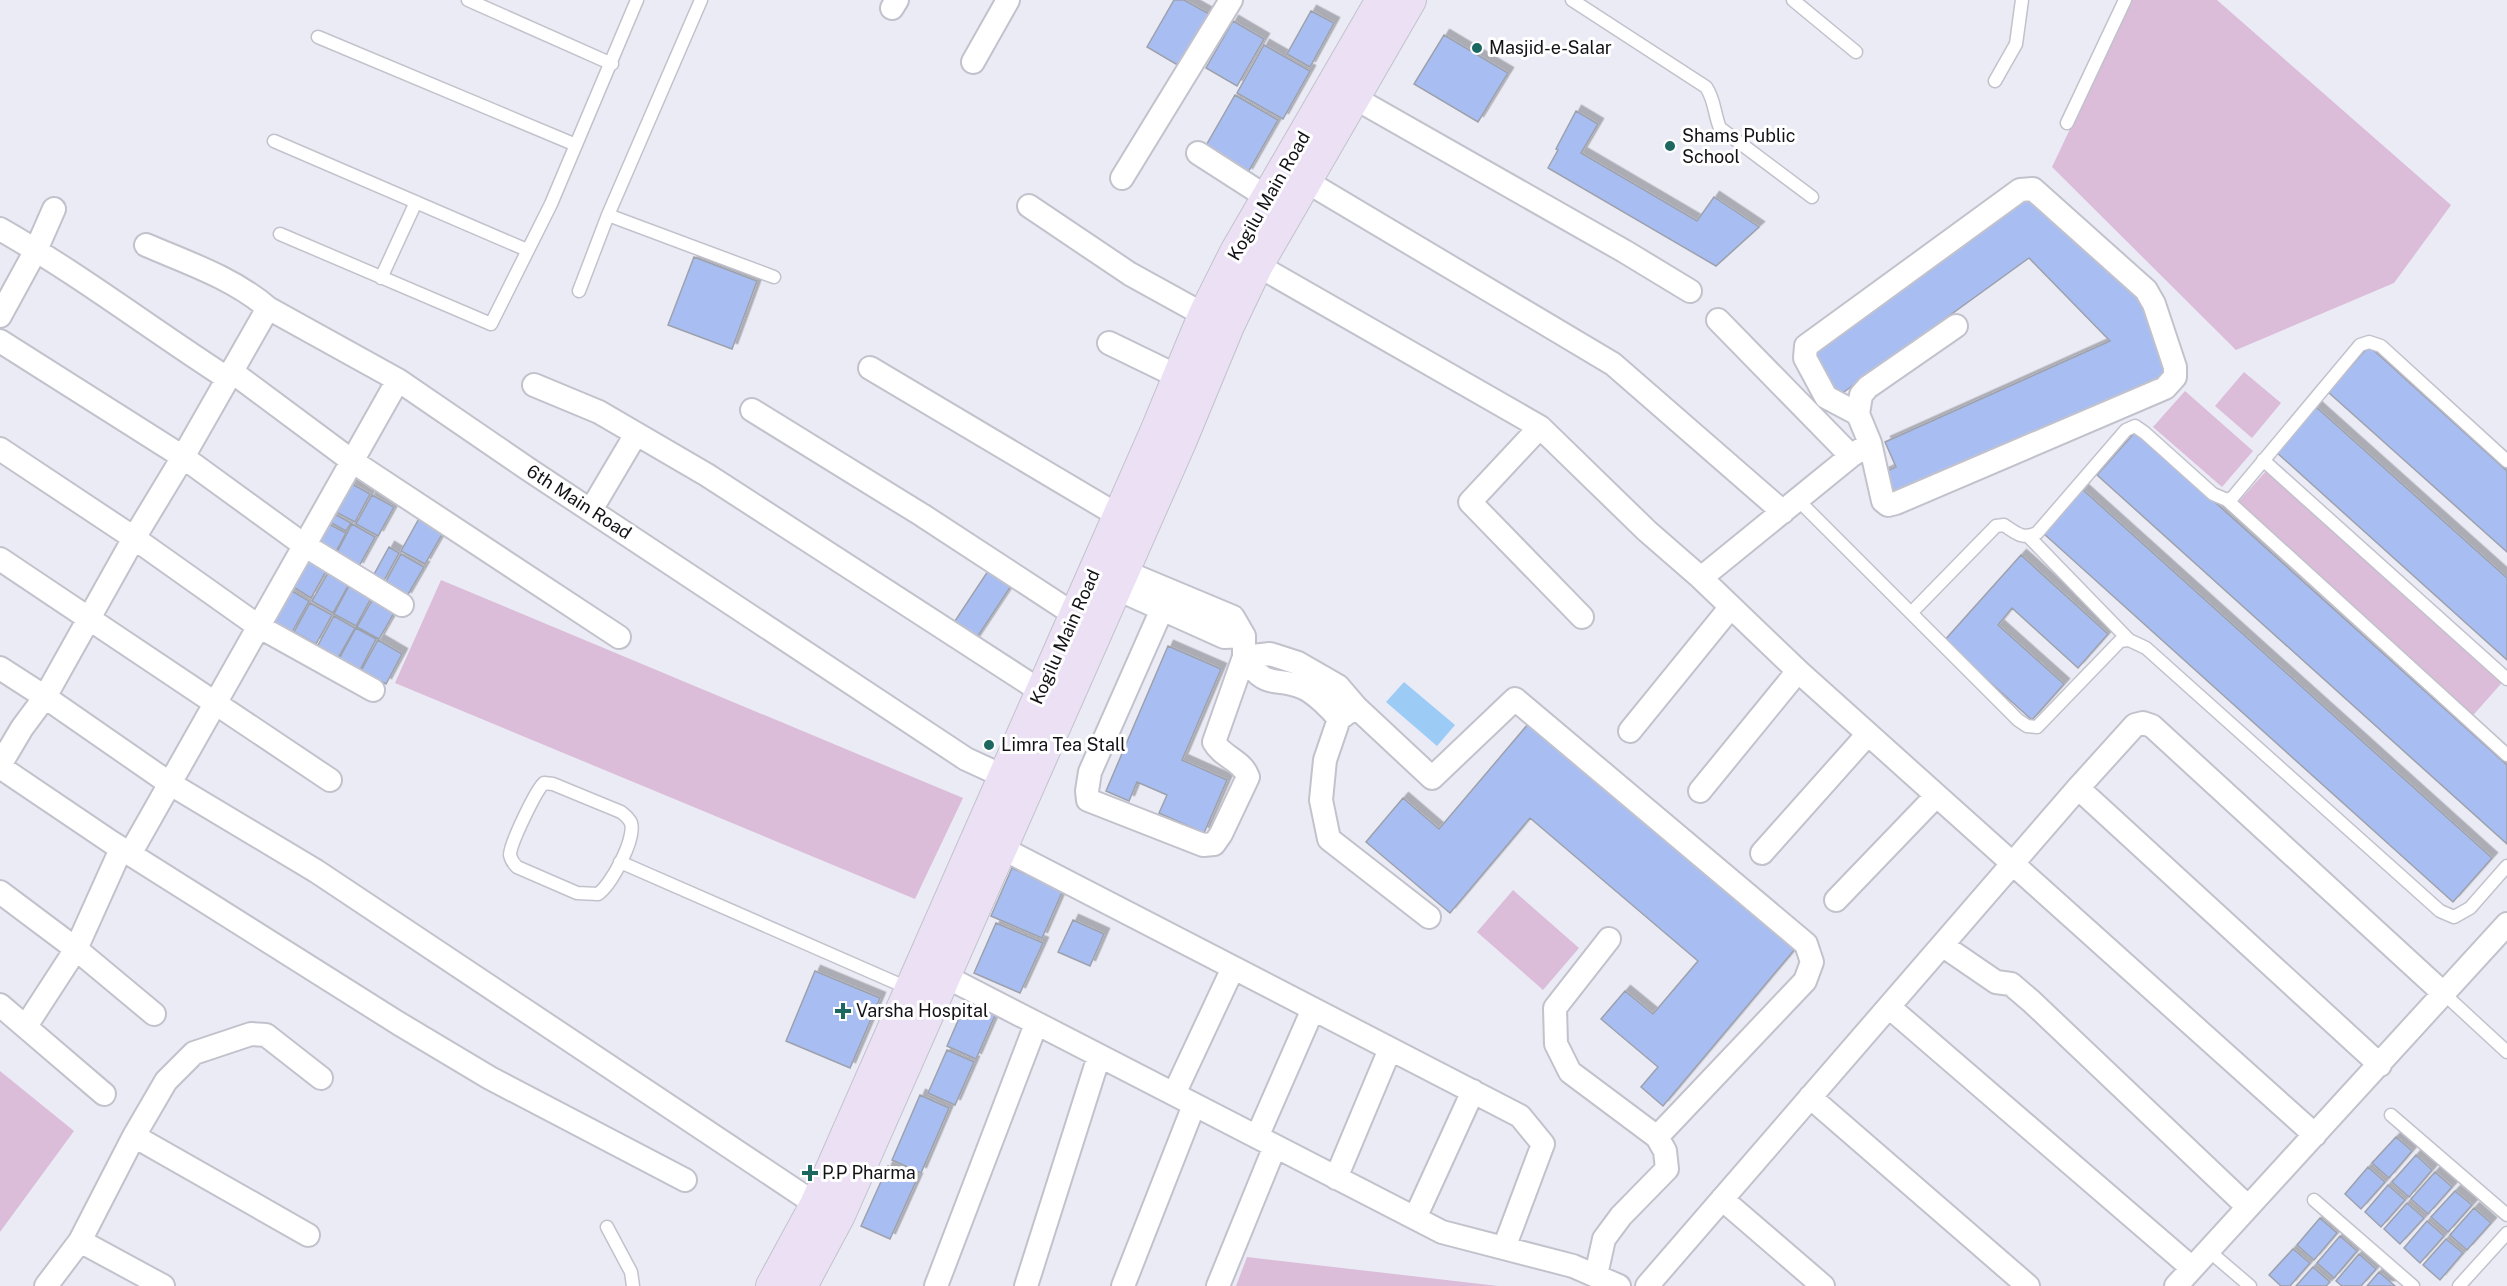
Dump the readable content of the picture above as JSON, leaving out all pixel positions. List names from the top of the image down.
{
  "streets": {
    "main road": ["Kogilu Main Road"],
    "street": ["6th Main Road"]
  },
  "crossings": [
    ["Kogilu Main Road", "6th Main Road"]
  ],
  "places": {
    "other": ["Masjid-e-Salar", "Shams Public School", "Limra Tea Stall"],
    "health": ["Varsha Hospital", "P.P Pharma"]
  }
}
